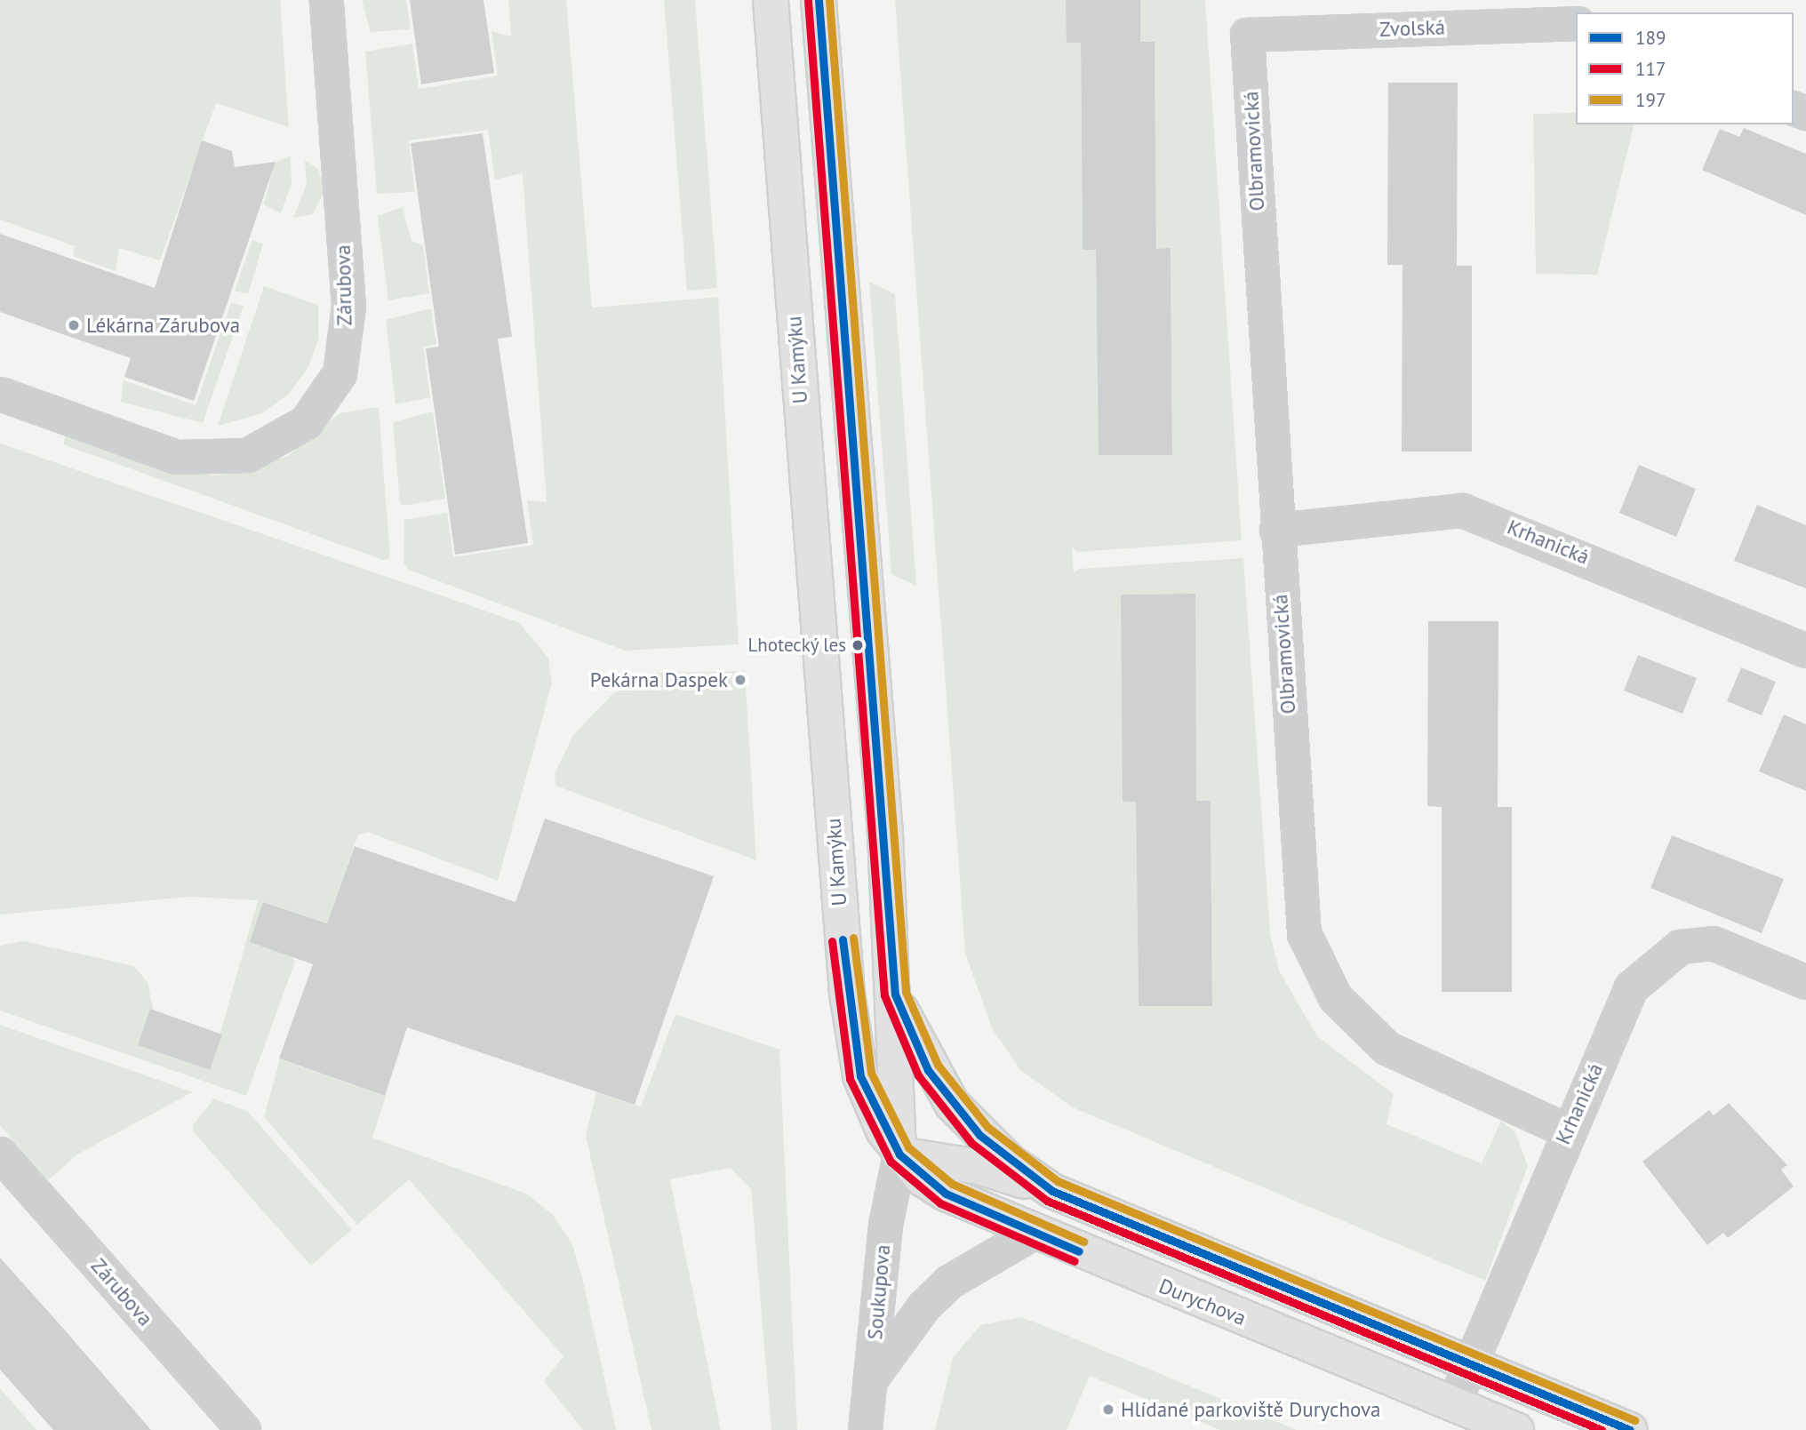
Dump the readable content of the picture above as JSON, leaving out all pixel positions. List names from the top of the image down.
{
  "streets": {
    "street": [
      "Zvolská",
      "Olbramovická",
      "Zárubova",
      "U Kamýku",
      "Krhanická",
      "Soukupova",
      "Durychova"
    ]
  },
  "crossings": [
    ["Zvolská", "Olbramovická"],
    ["Olbramovická", "Krhanická"],
    ["U Kamýku", "Soukupova"],
    ["U Kamýku", "Durychova"],
    ["Krhanická", "Durychova"],
    ["Soukupova", "Durychova"]
  ],
  "places": [
    "Lékárna Zárubova",
    "Lhotecký les",
    "Pekárna Daspek",
    "Hlídané parkoviště Durychova"
  ],
  "lines": ["transit line 189", "transit line 197", "transit line 117"],
  "legend": ["189", "117", "197"]
}
